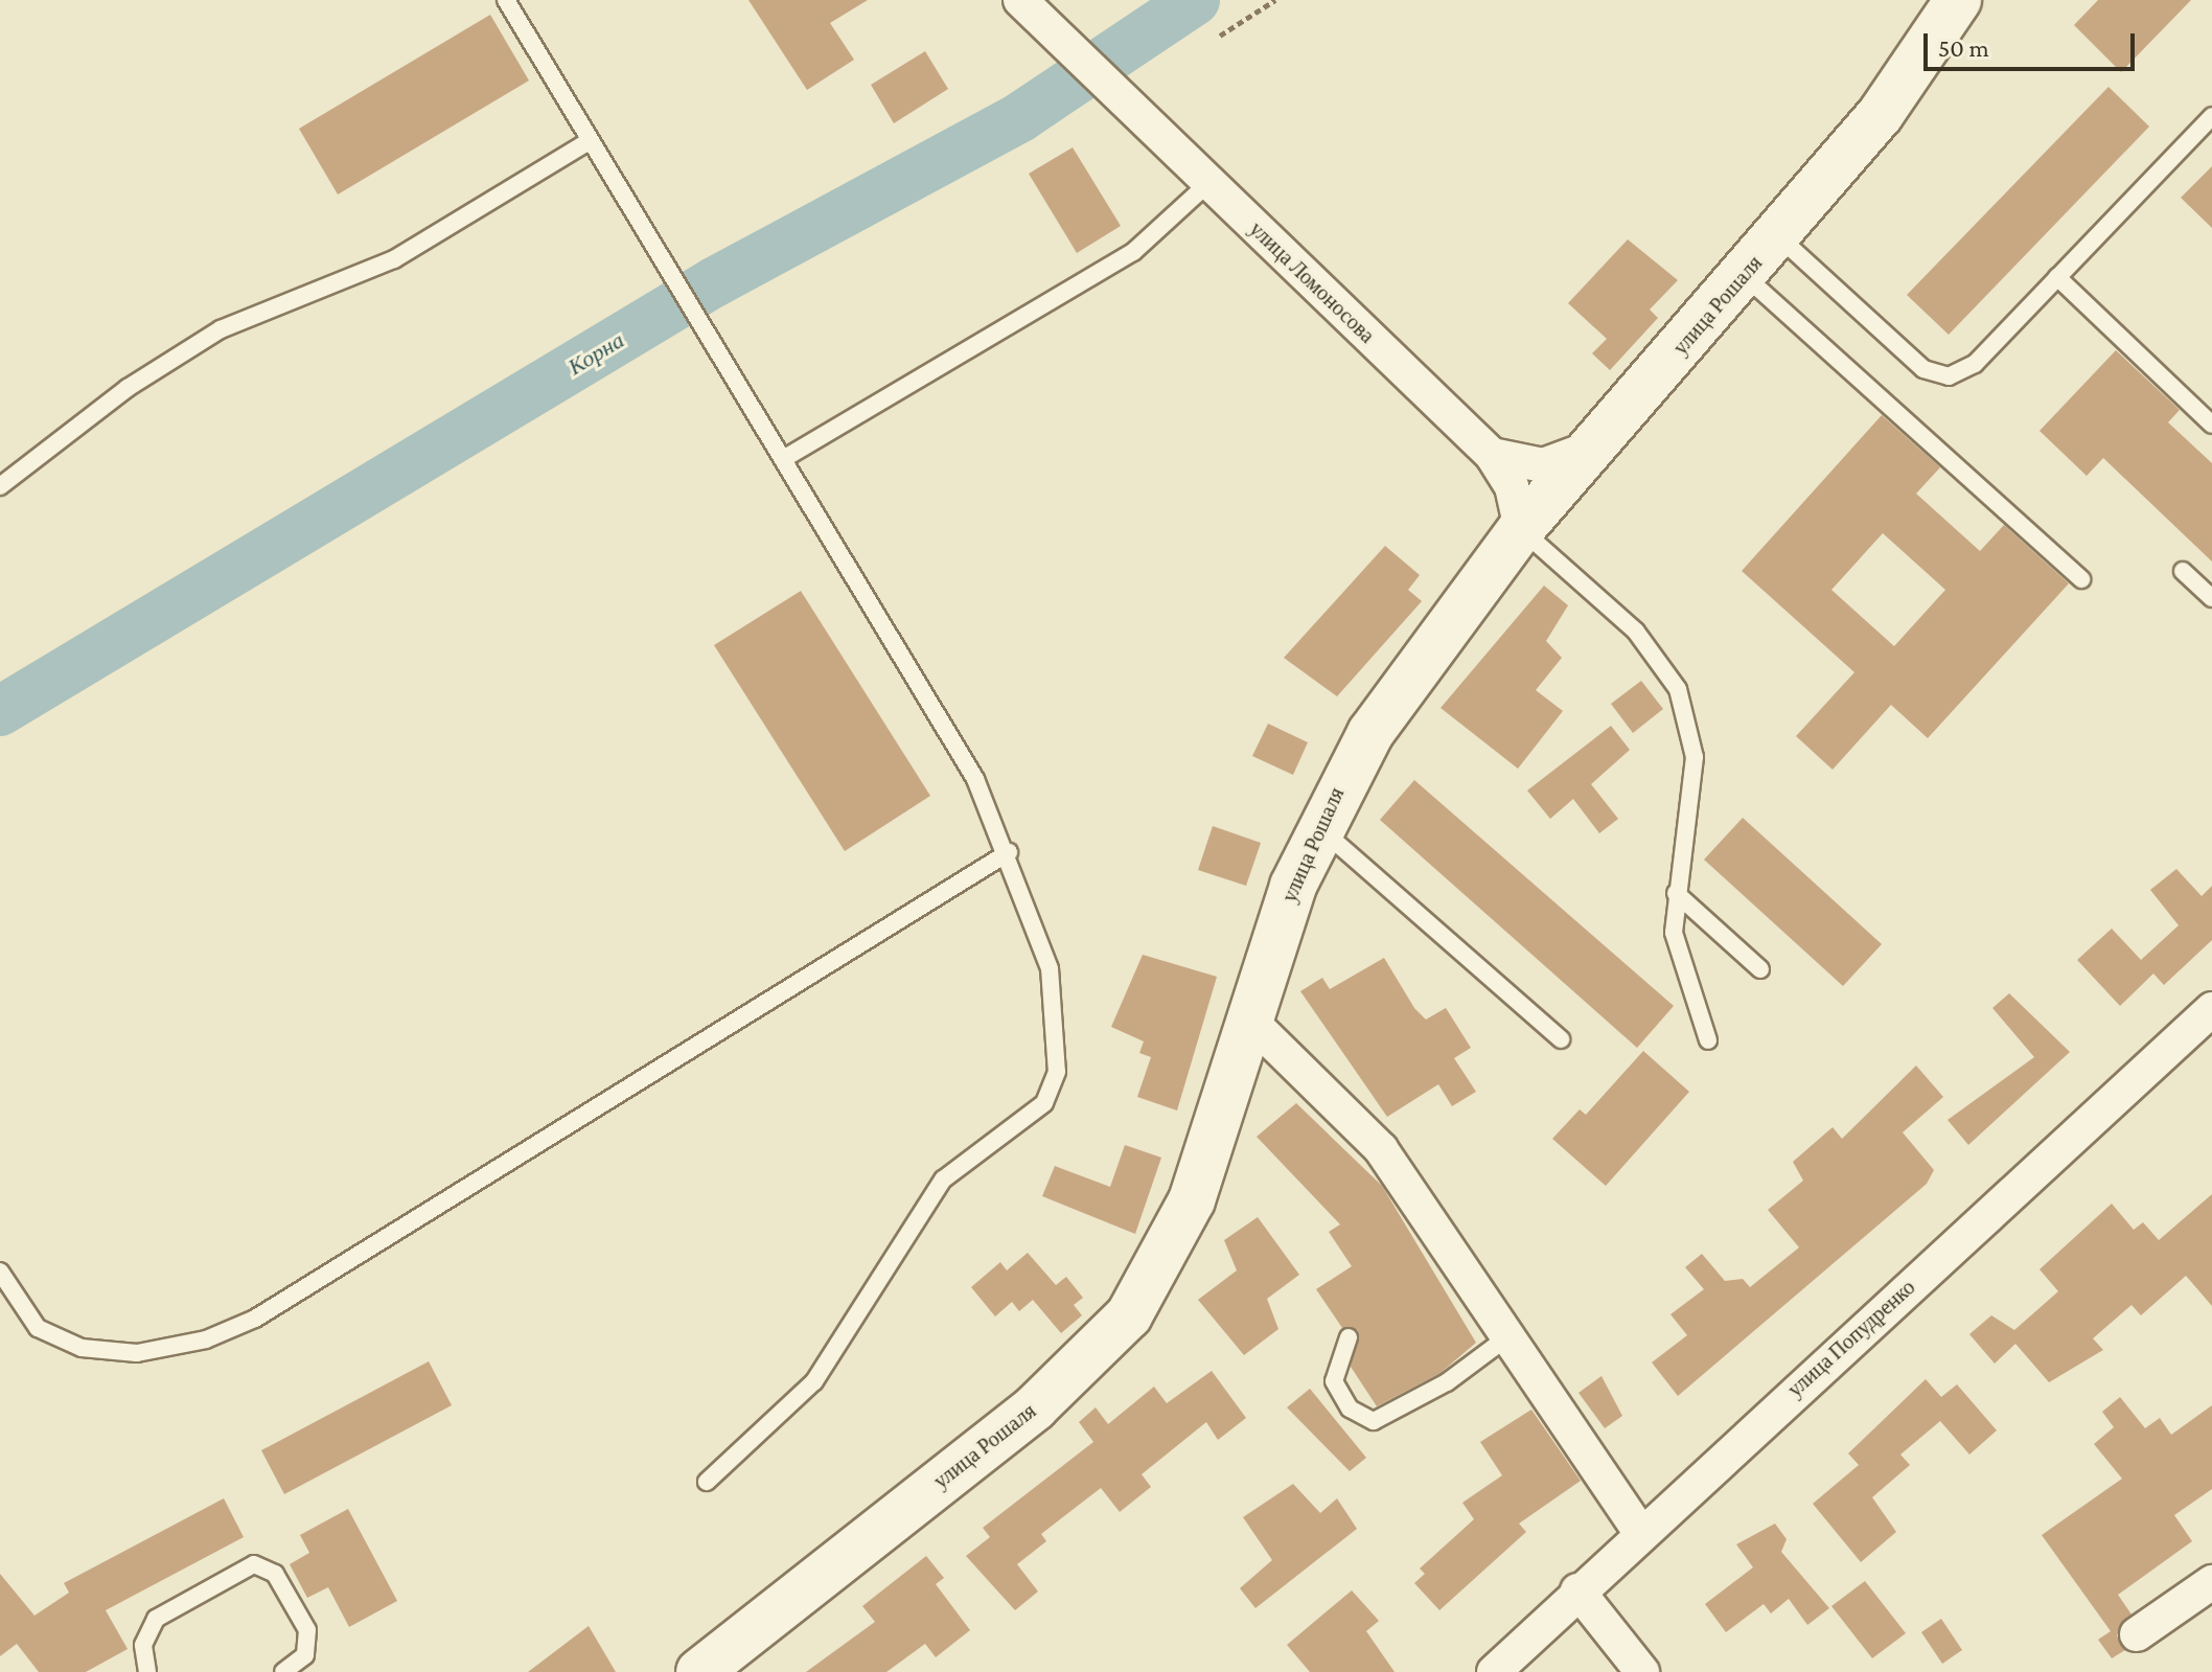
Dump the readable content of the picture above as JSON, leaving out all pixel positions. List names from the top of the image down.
{
  "streets": {
    "main road": ["улица Рошаля"],
    "street": ["улица Ломоносова", "улица Попудренко"]
  },
  "crossings": [
    ["улица Ломоносова", "улица Рошаля"]
  ],
  "water": ["Корна"],
  "scale_bar": "50 m"
}
